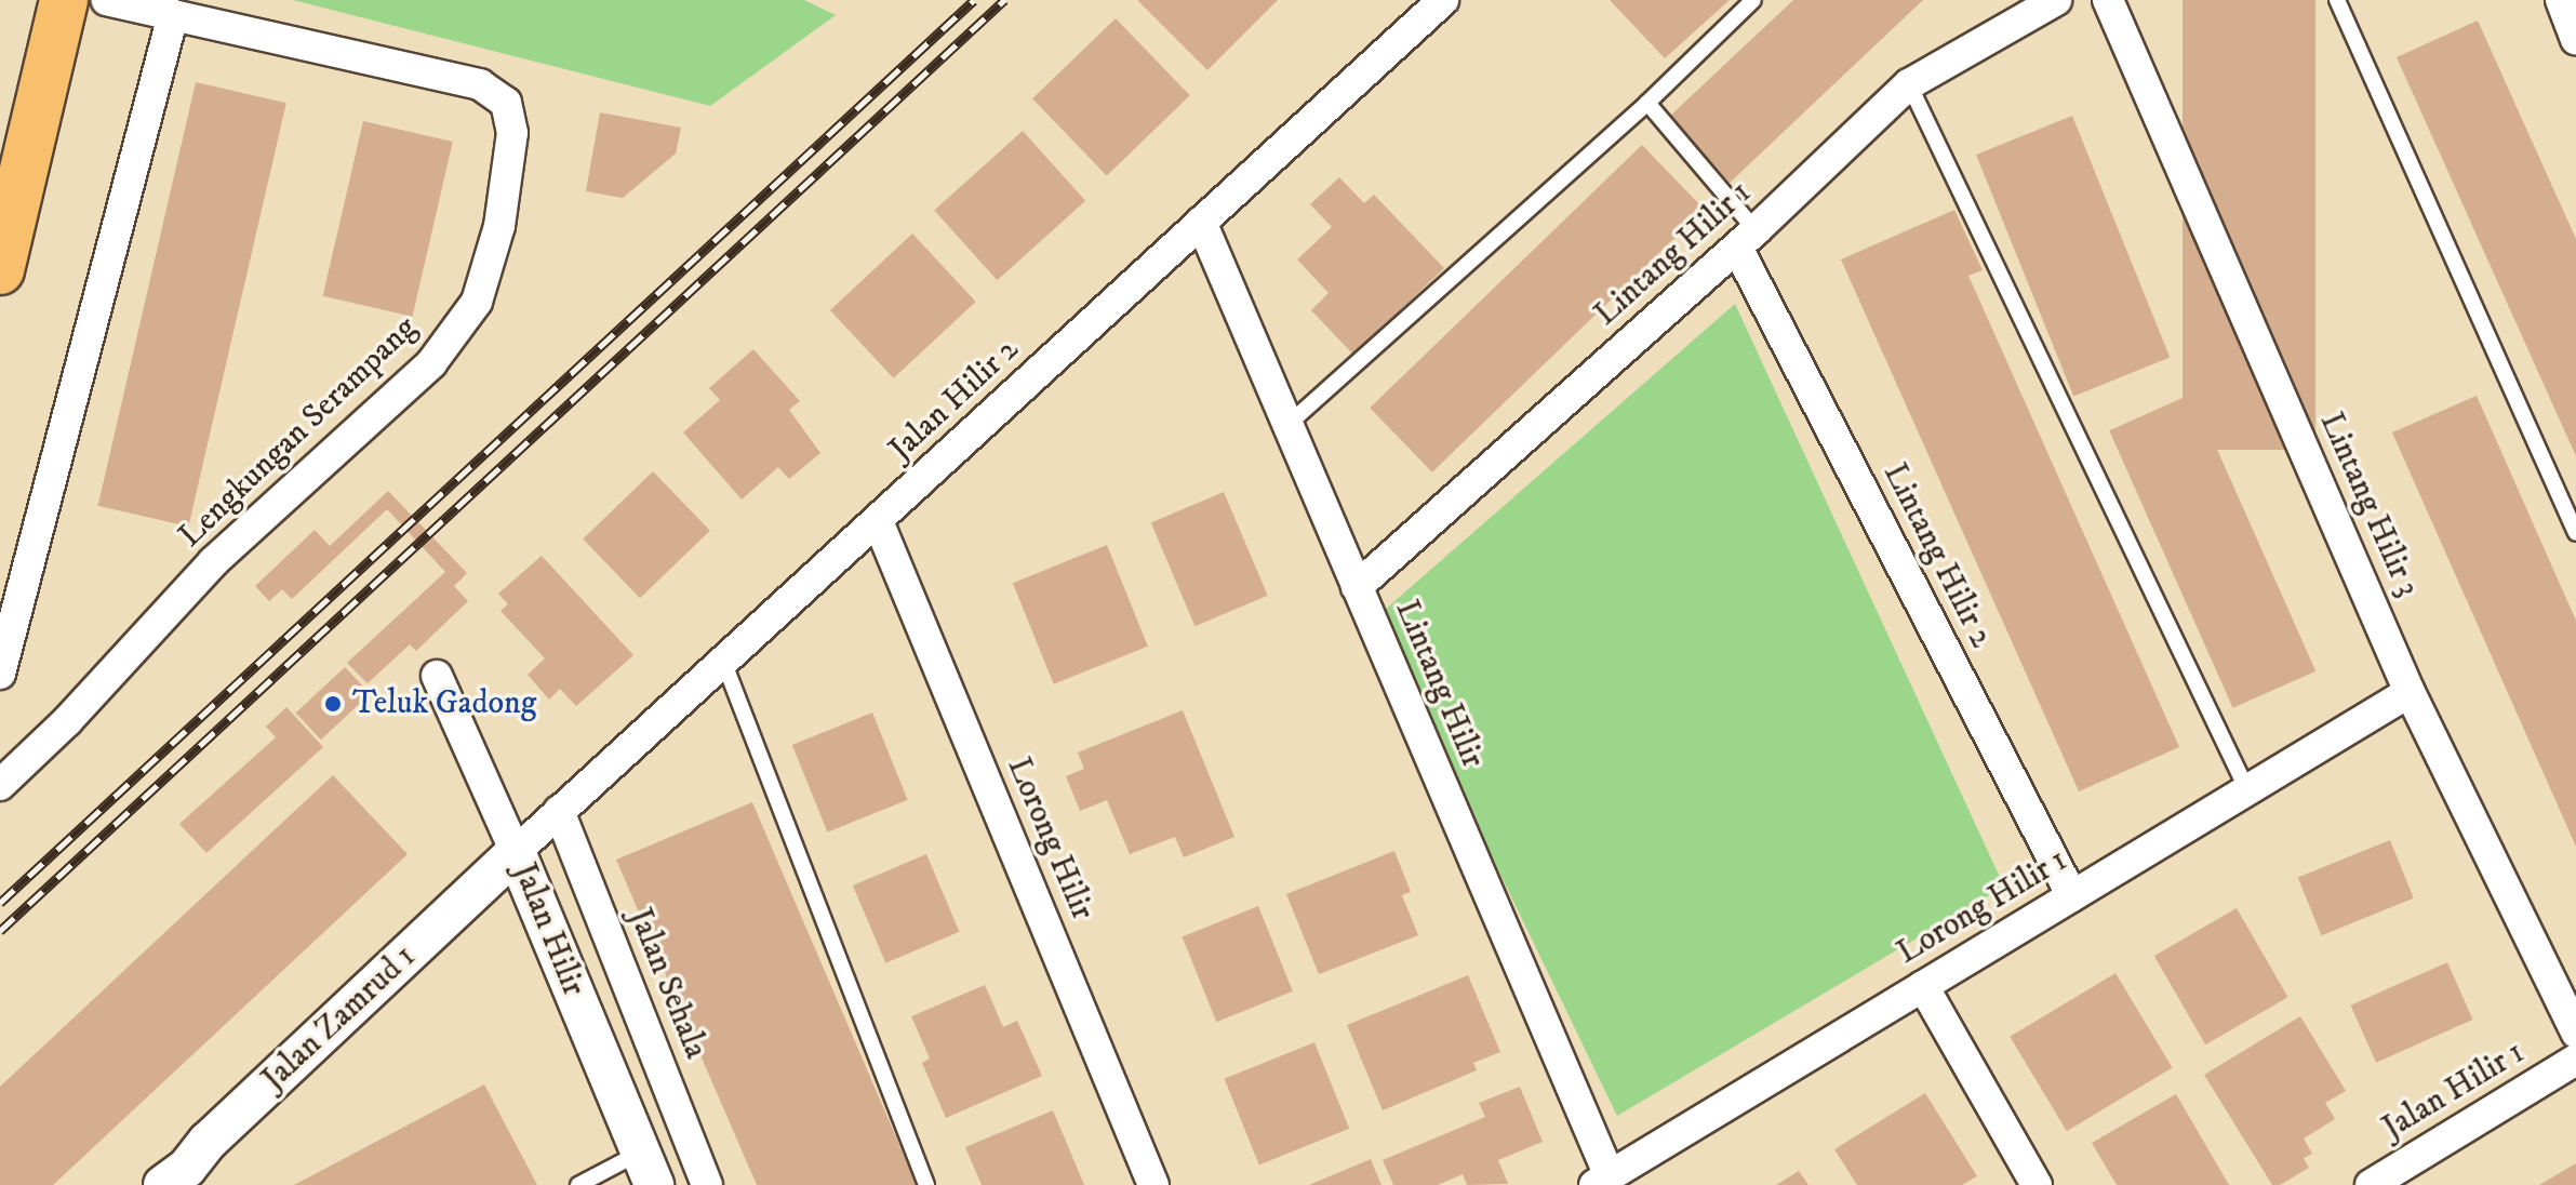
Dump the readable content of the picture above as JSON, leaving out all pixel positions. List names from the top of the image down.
{
  "streets": {
    "street": [
      "Lintang Hilir 1",
      "Jalan Hilir 2",
      "Lengkungan Serampang",
      "Lintang Hilir 3",
      "Lintang Hilir 2",
      "Lintang Hilir",
      "Lorong Hilir",
      "Lorong Hilir 1",
      "Jalan Hilir",
      "Jalan Sehala",
      "Jalan Zamrud 1",
      "Jalan Hilir 1"
    ]
  },
  "crossings": [
    ["Lintang Hilir 1", "Lintang Hilir 2"],
    ["Lintang Hilir 1", "Lintang Hilir"],
    ["Jalan Hilir 2", "Lintang Hilir"],
    ["Jalan Hilir 2", "Lorong Hilir"],
    ["Jalan Hilir 2", "Jalan Hilir"],
    ["Jalan Hilir 2", "Jalan Sehala"],
    ["Jalan Hilir 2", "Jalan Zamrud 1"],
    ["Lintang Hilir 3", "Lorong Hilir 1"],
    ["Lintang Hilir 2", "Lorong Hilir 1"],
    ["Lintang Hilir", "Lorong Hilir 1"],
    ["Jalan Hilir", "Jalan Zamrud 1"]
  ],
  "places": ["Teluk Gadong"]
}
